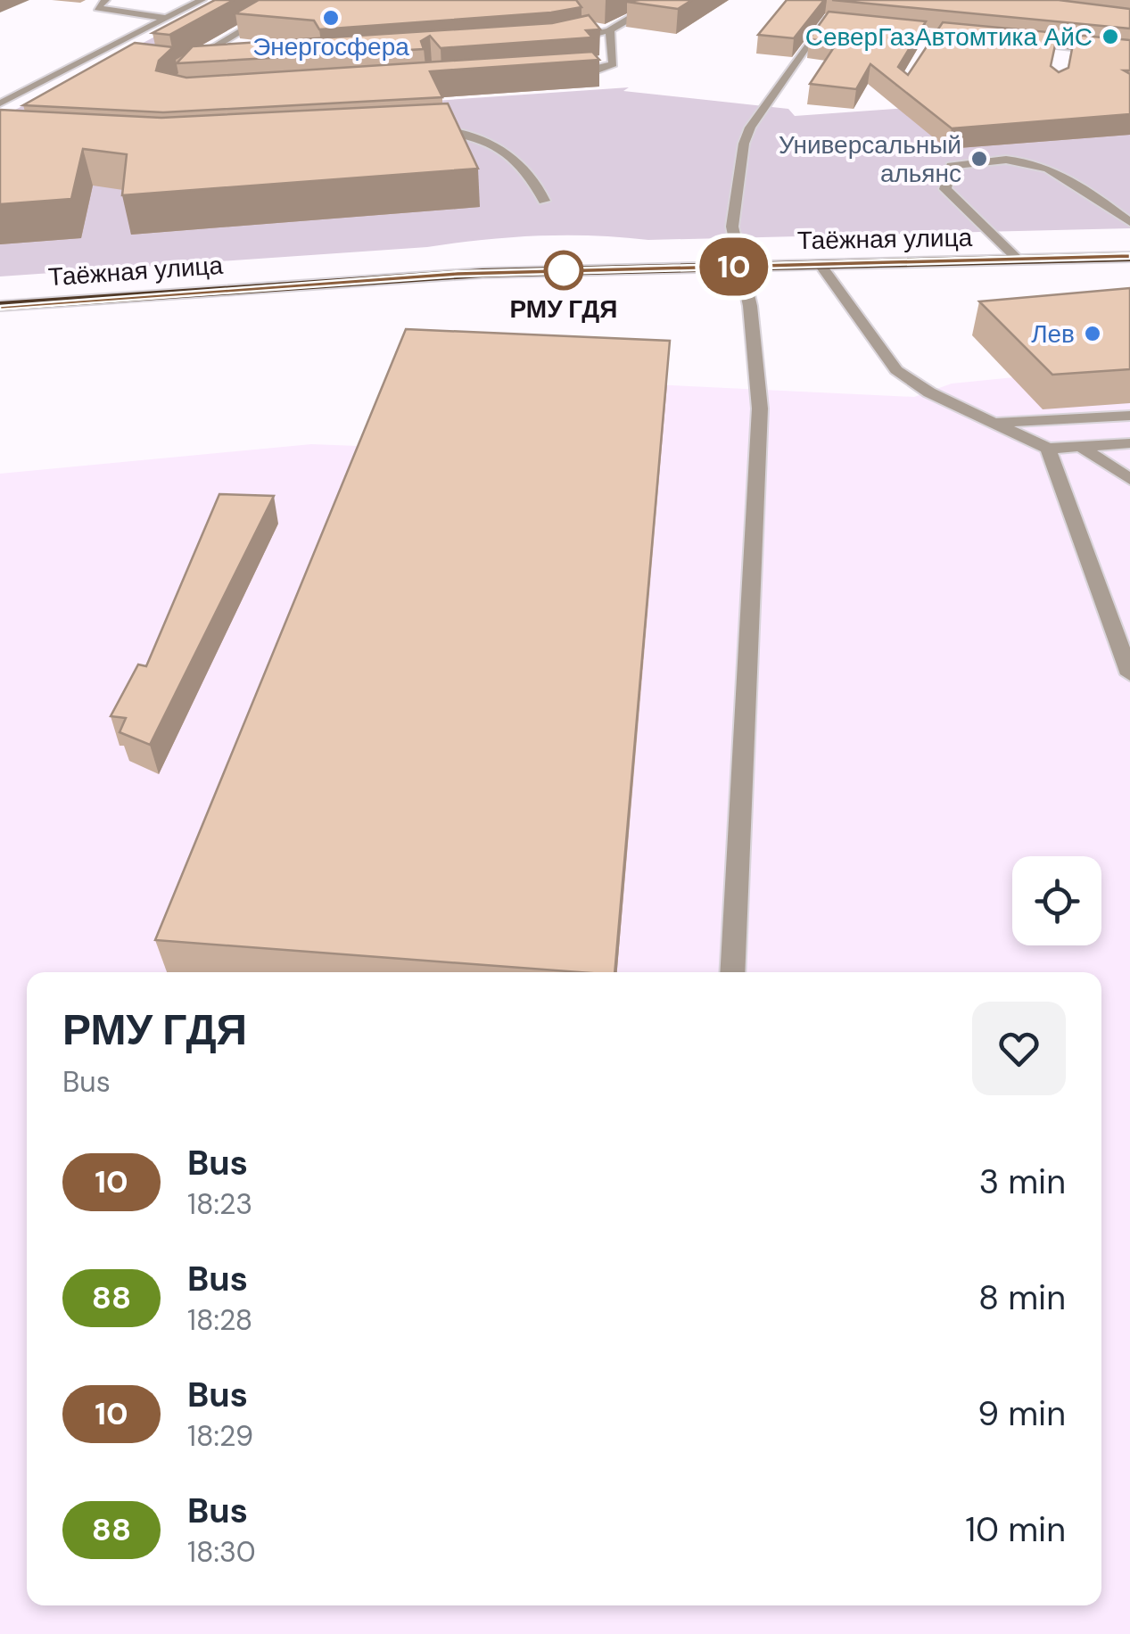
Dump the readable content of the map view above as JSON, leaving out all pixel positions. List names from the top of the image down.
{
  "streets": {
    "highway": ["Таёжная улица"]
  },
  "places": [
    "Энергосфера",
    "СеверГазАвтомтика АйС",
    "Универсальный альянс",
    "РМУ ГДЯ",
    "Лев"
  ],
  "lines": ["bus line 10"],
  "page": {
    "on_map": "10",
    "heading": ["РМУ ГДЯ", "Bus"],
    "list": [
      {
        "mark": "10",
        "name": "Bus",
        "note": "18:23",
        "value": "3 min"
      },
      {
        "mark": "88",
        "name": "Bus",
        "note": "18:28",
        "value": "8 min"
      },
      {
        "mark": "10",
        "name": "Bus",
        "note": "18:29",
        "value": "9 min"
      },
      {
        "mark": "88",
        "name": "Bus",
        "note": "18:30",
        "value": "10 min"
      }
    ]
  }
}
